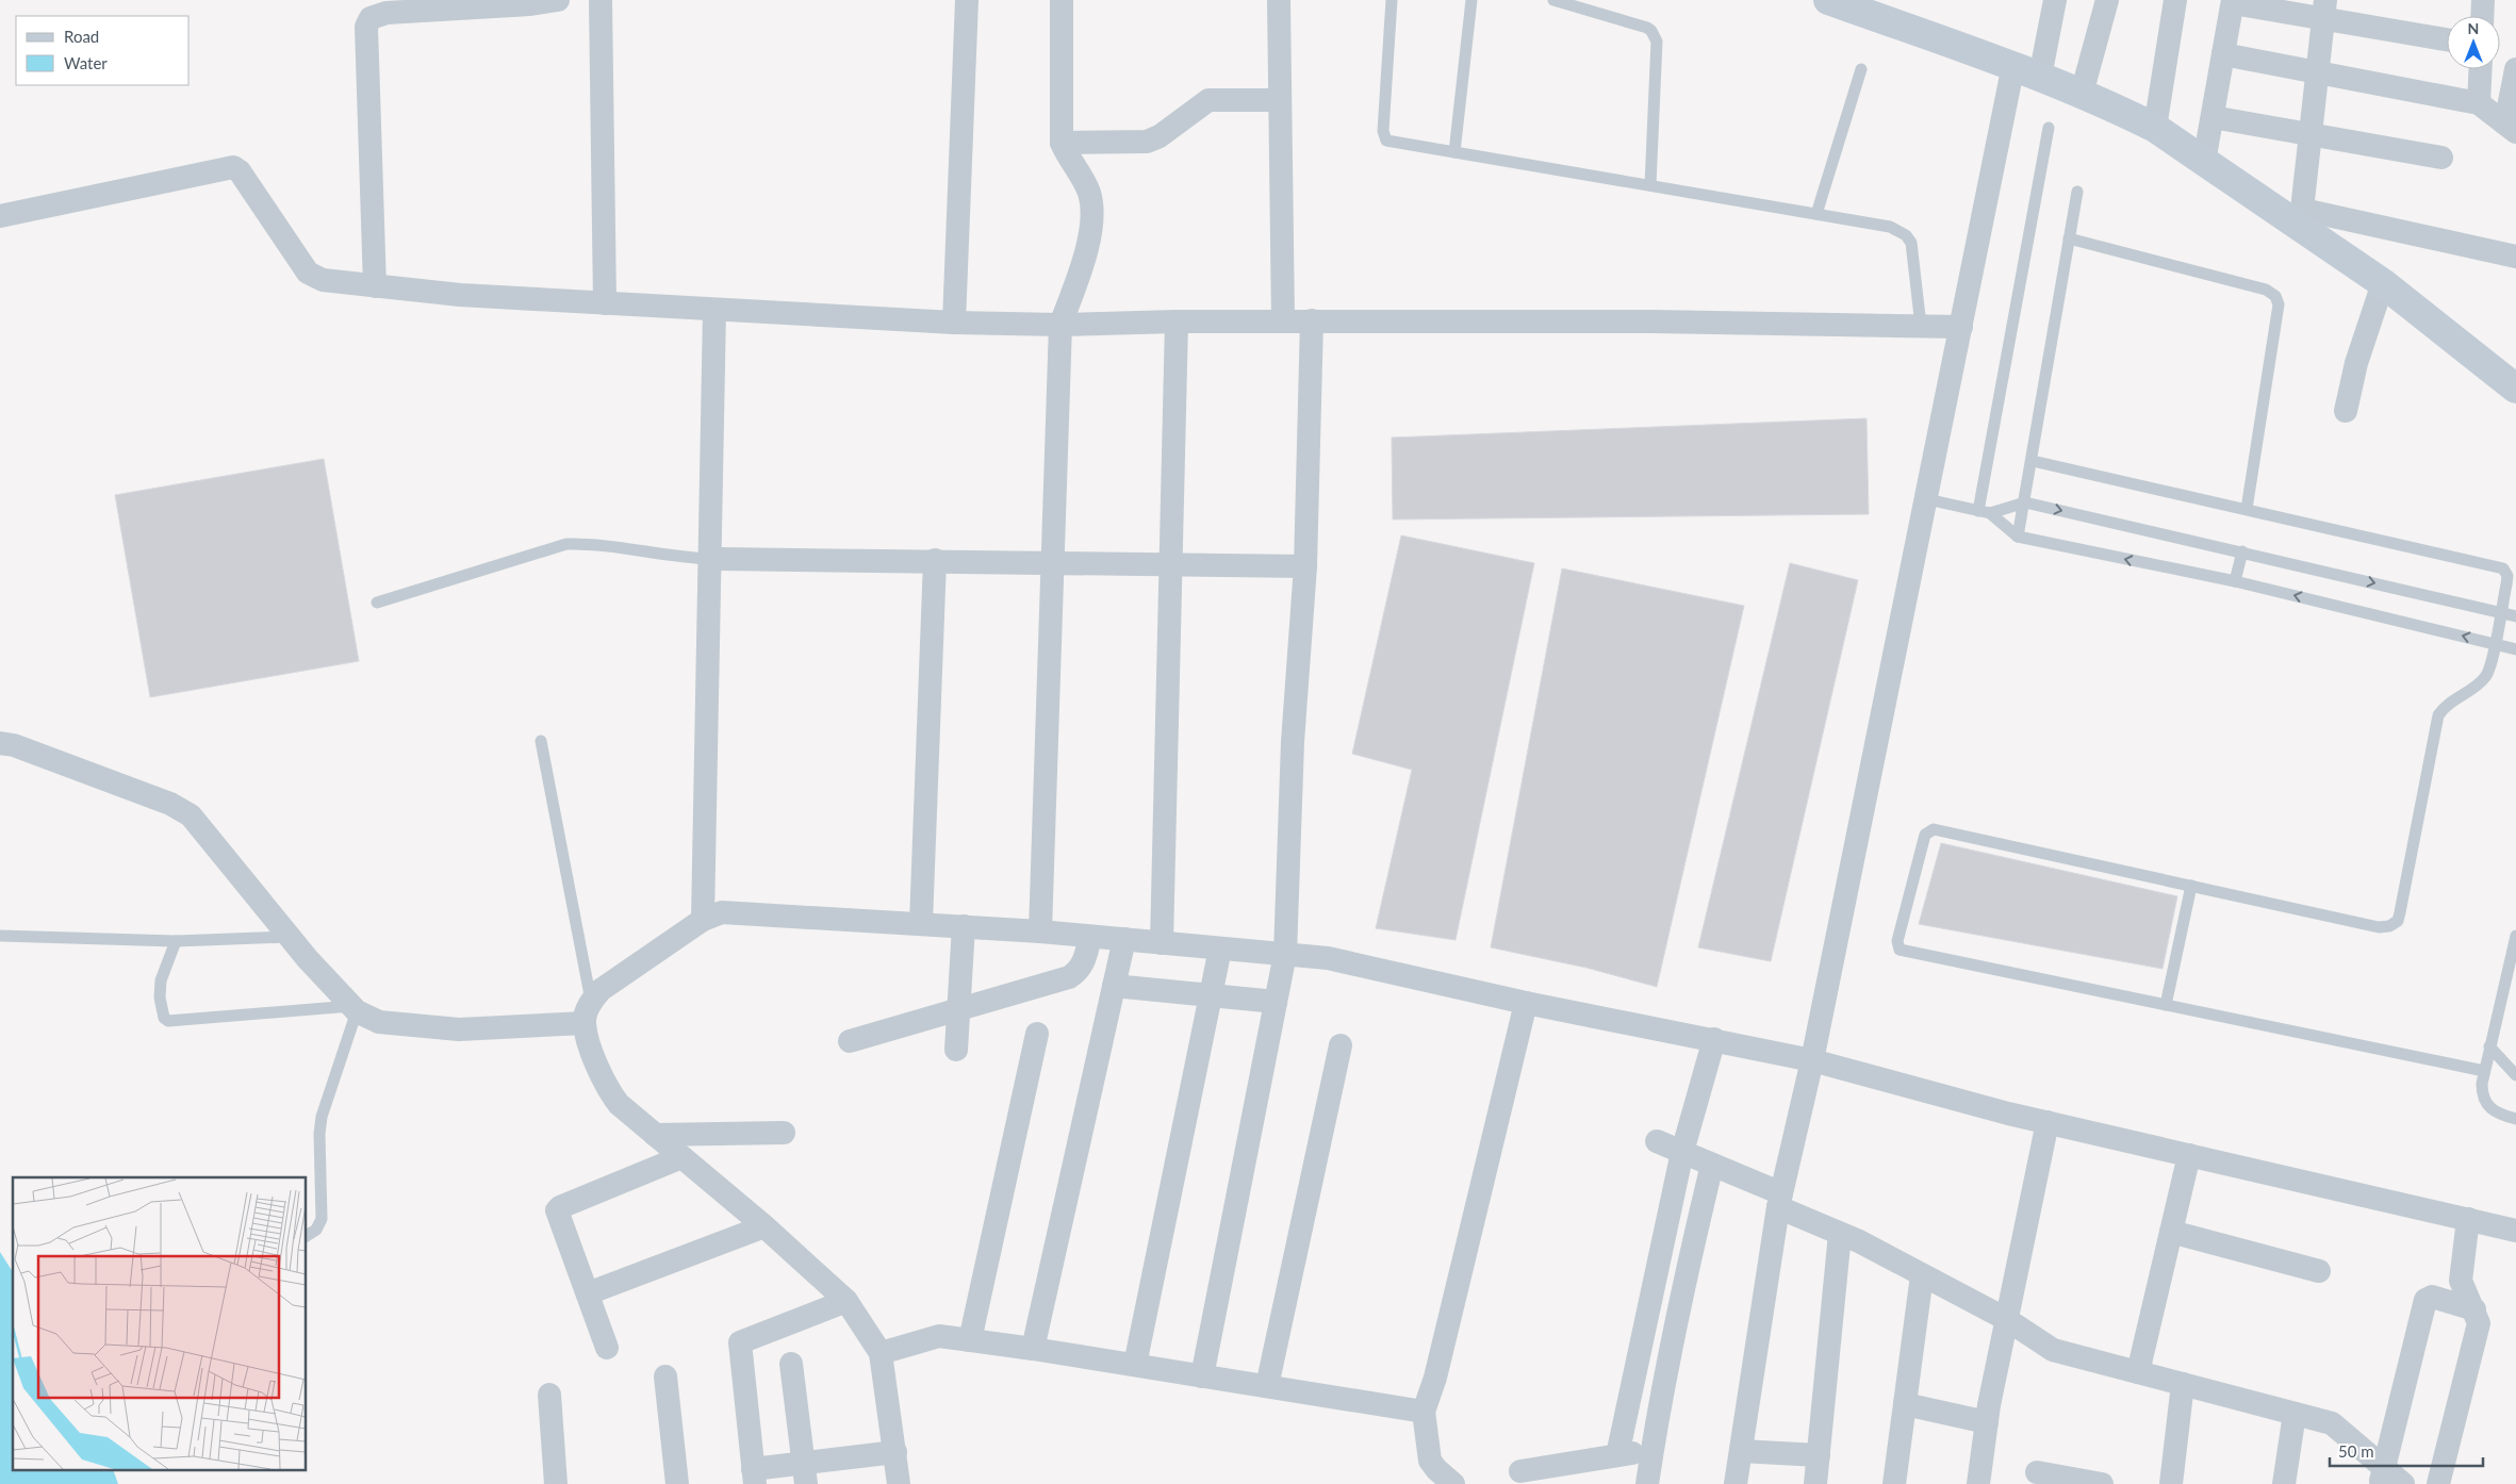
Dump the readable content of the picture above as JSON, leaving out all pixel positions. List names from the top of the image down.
{
  "legend": ["Road", "Water"],
  "scale_bar": "50 m",
  "north": "top"
}
